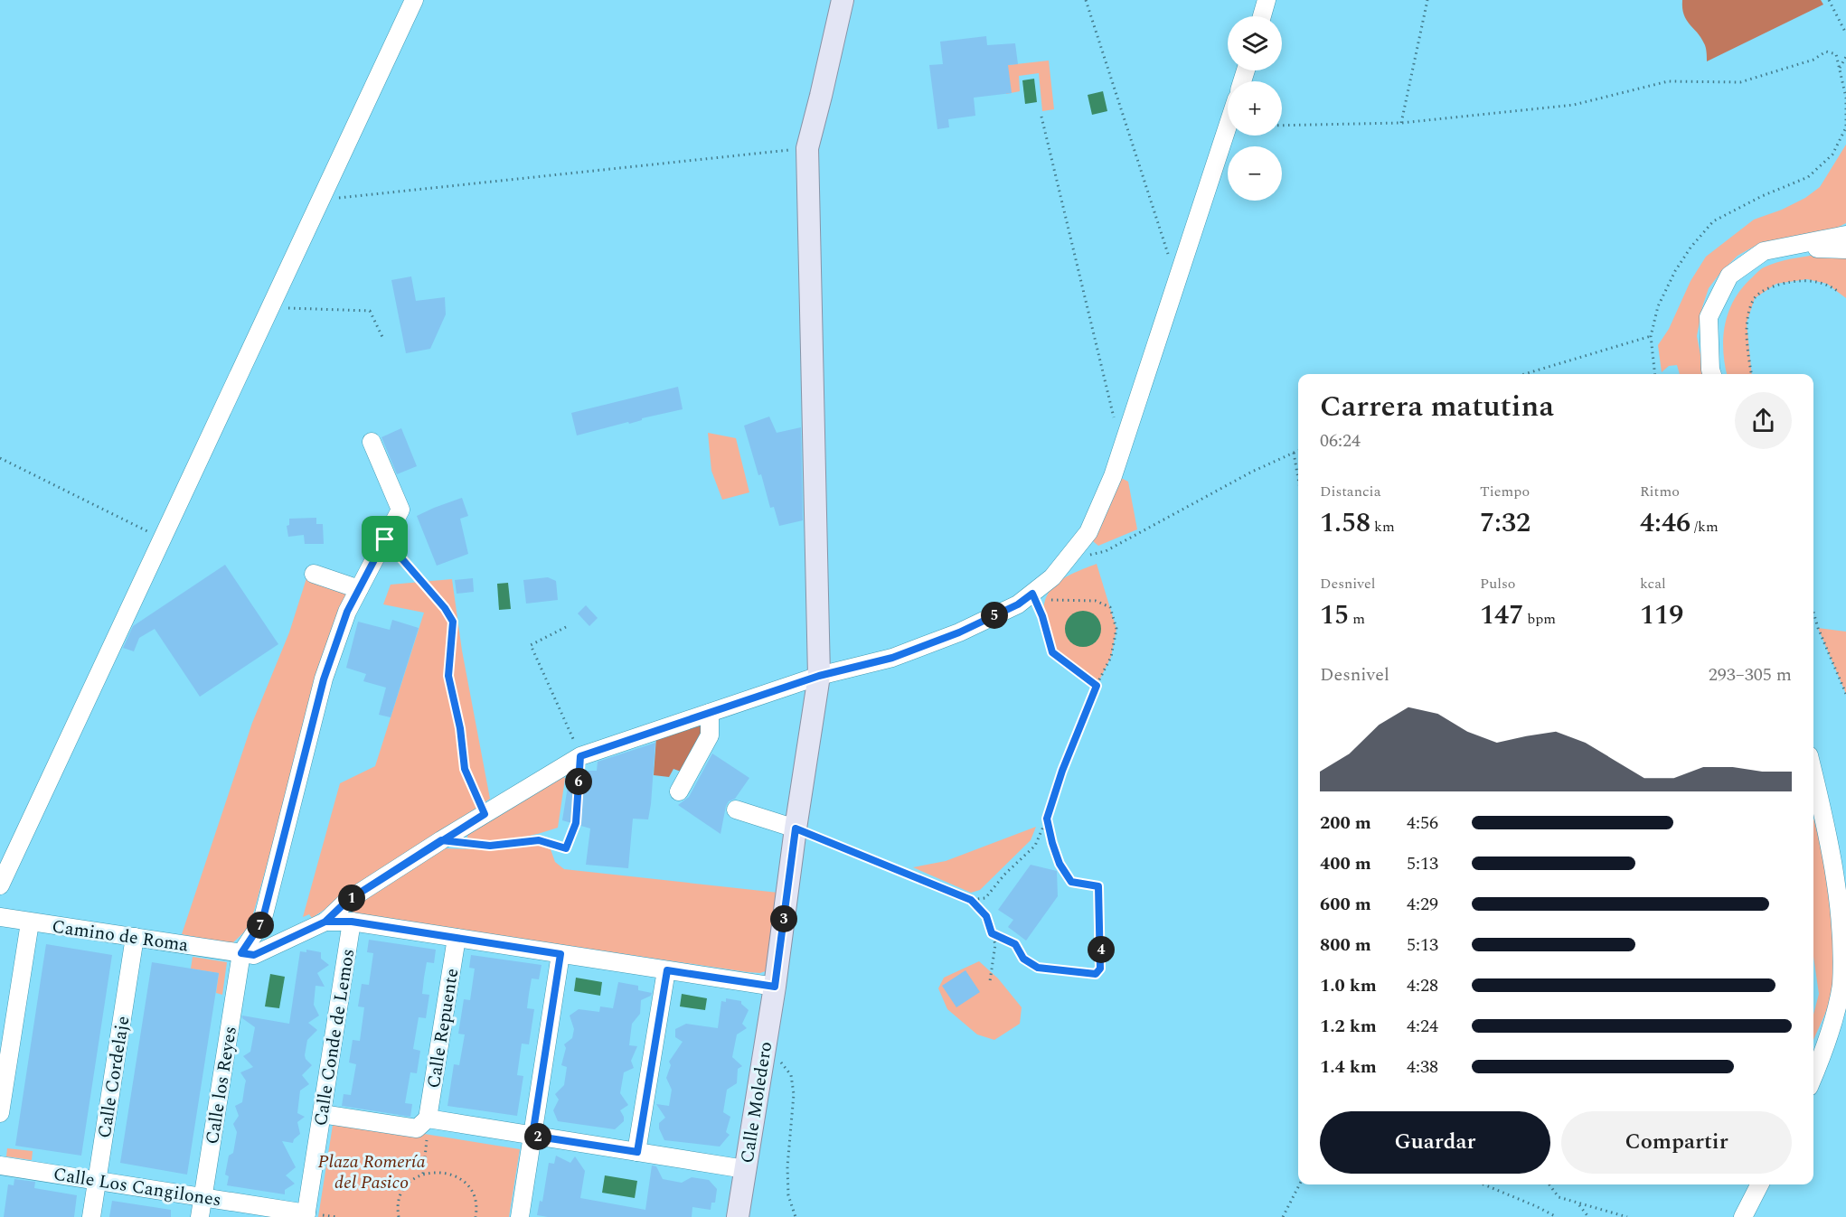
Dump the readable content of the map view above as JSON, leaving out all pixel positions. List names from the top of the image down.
{
  "streets": {
    "main road": ["Calle Moledero"],
    "street": [
      "Camino de Roma",
      "Calle Repuente",
      "Calle Conde de Lemos",
      "Calle Cordelaje",
      "Calle los Reyes",
      "Calle Los Cangilones"
    ]
  },
  "crossings": [
    ["Camino de Roma", "Calle Cordelaje"],
    ["Camino de Roma", "Calle los Reyes"],
    ["Calle Conde de Lemos", "Calle Los Cangilones"],
    ["Calle Cordelaje", "Calle Los Cangilones"],
    ["Calle los Reyes", "Calle Los Cangilones"]
  ],
  "parks": ["Plaza Romería del Pasico"],
  "page": {
    "map_buttons": ["+", "−"],
    "heading": ["Carrera matutina", "06:24"],
    "stats": [
      ["Distancia", "1.58 km"],
      ["Tiempo", "7:32"],
      ["Ritmo", "4:46 /km"],
      ["Desnivel", "15 m"],
      ["Pulso", "147 bpm"],
      ["kcal", "119"]
    ],
    "pins": [
      "5",
      "6",
      "1",
      "3",
      "7",
      "4",
      "2"
    ],
    "chart": ["Desnivel", "293–305 m"],
    "list": [
      {
        "name": "200 m",
        "note": "4:56"
      },
      {
        "name": "400 m",
        "note": "5:13"
      },
      {
        "name": "600 m",
        "note": "4:29"
      },
      {
        "name": "800 m",
        "note": "5:13"
      },
      {
        "name": "1.0 km",
        "note": "4:28"
      },
      {
        "name": "1.2 km",
        "note": "4:24"
      },
      {
        "name": "1.4 km",
        "note": "4:38"
      }
    ],
    "buttons": ["Guardar", "Compartir"]
  }
}
